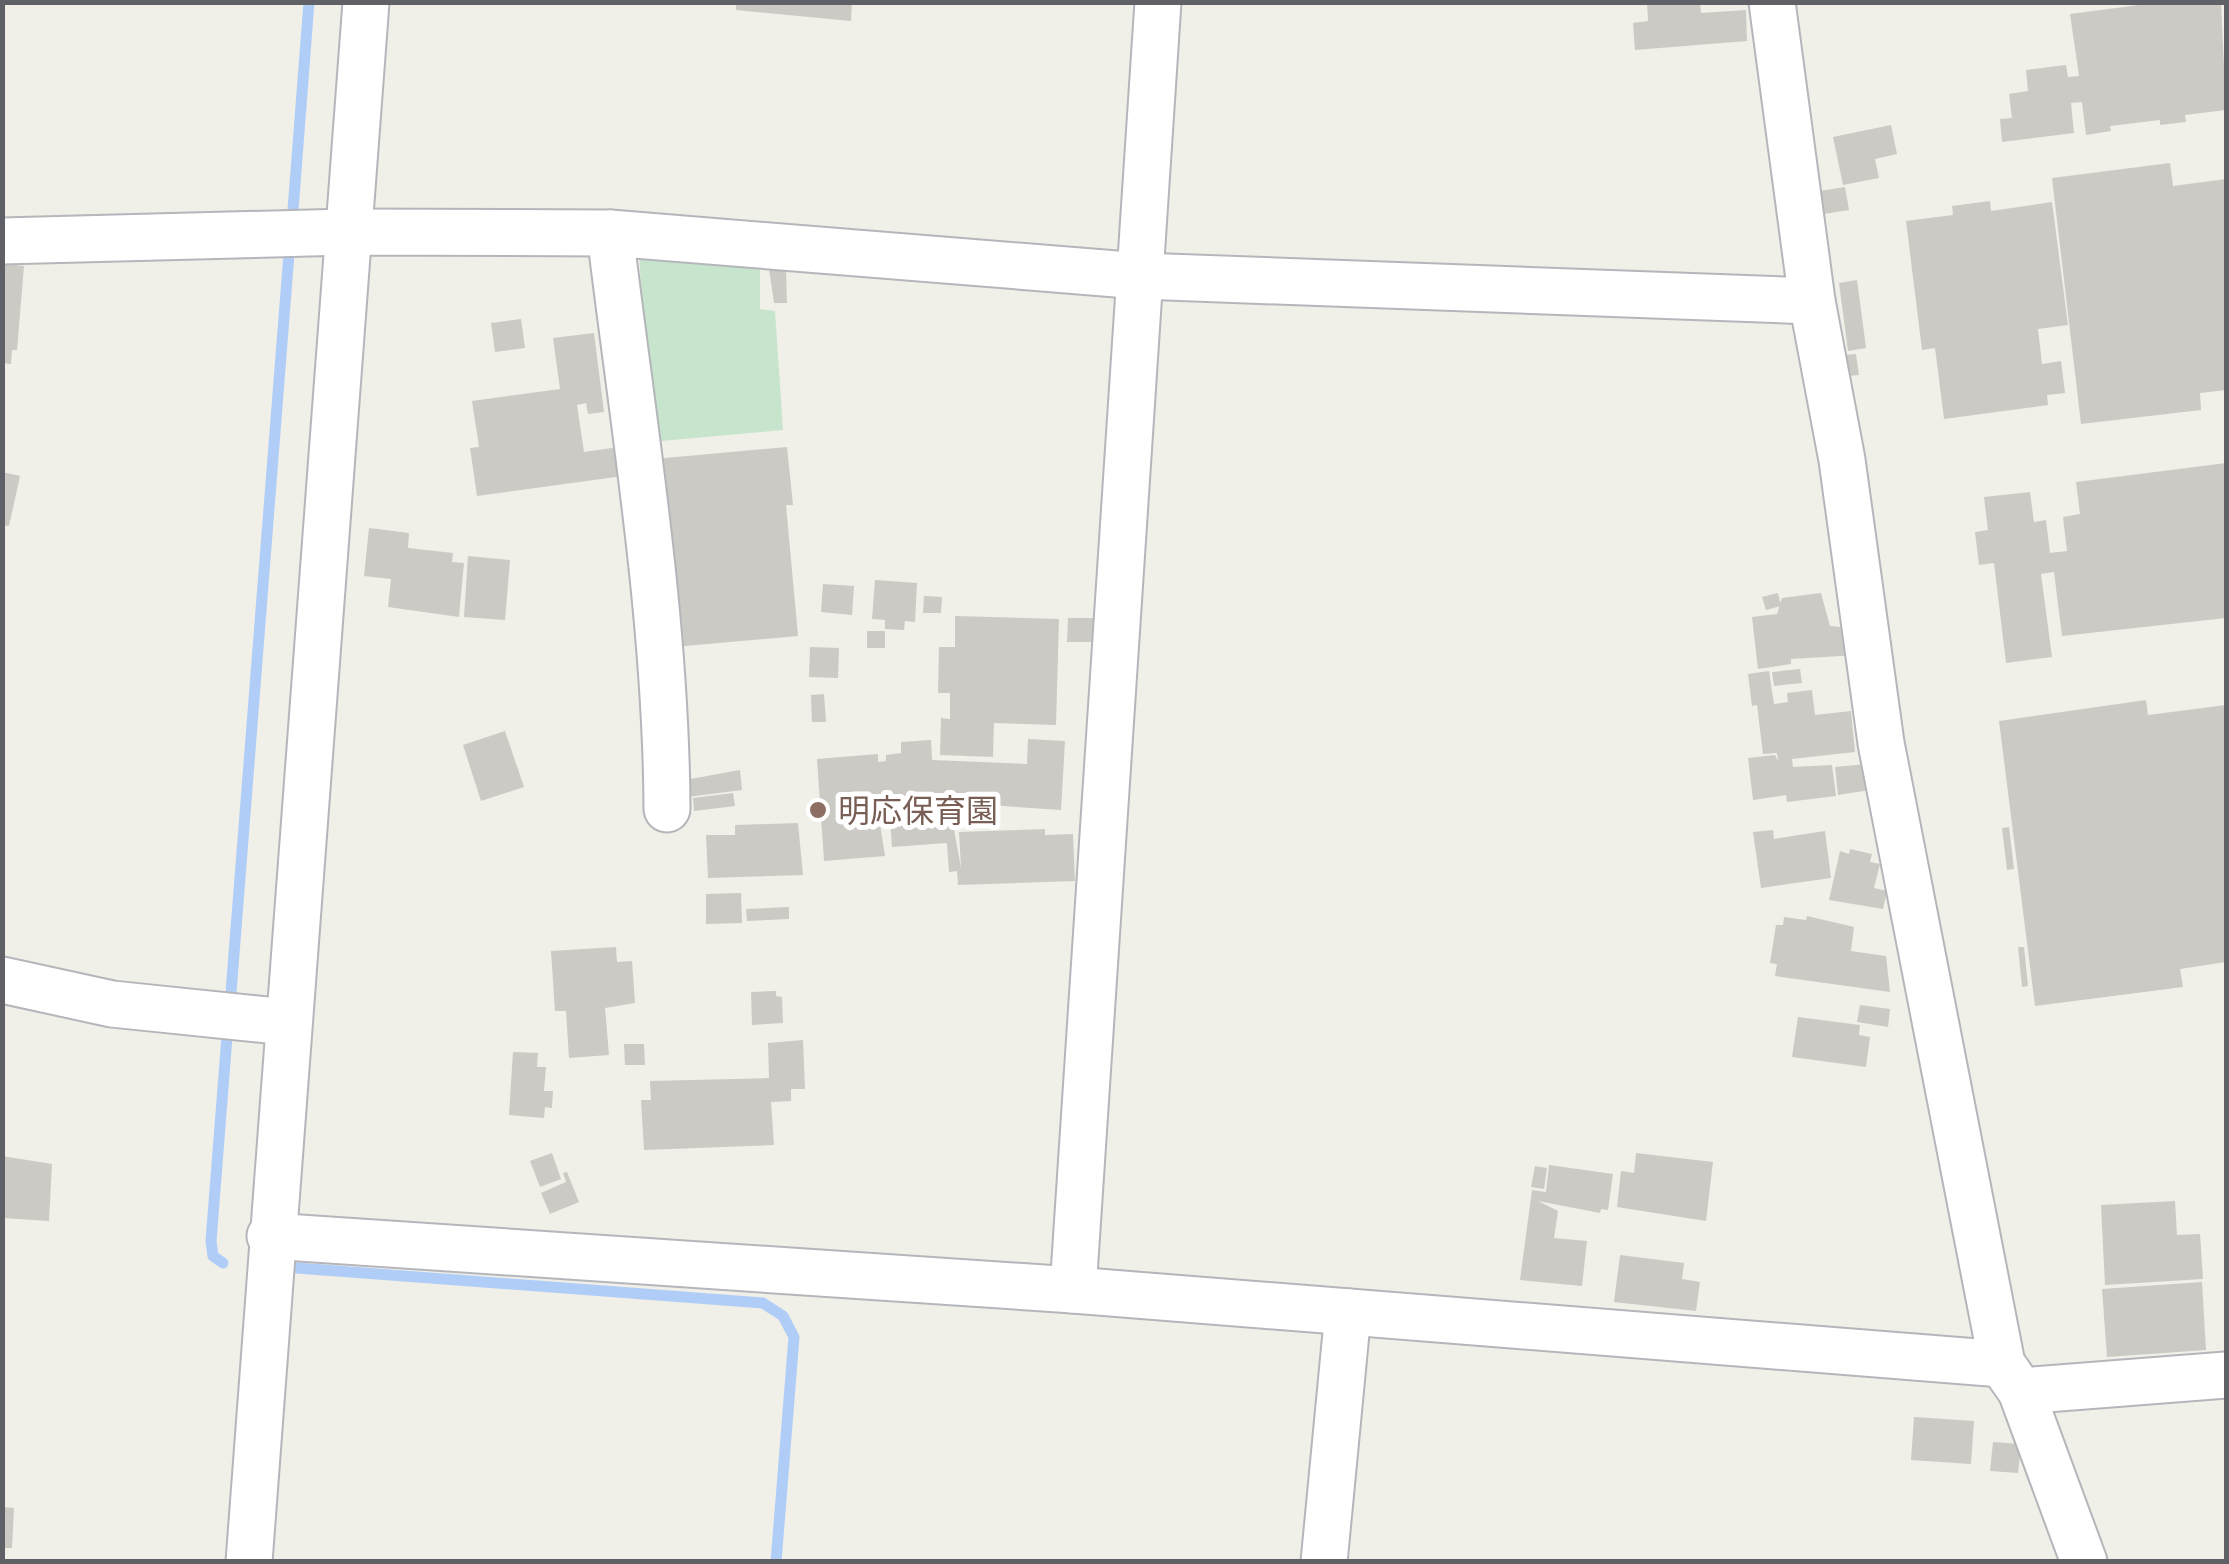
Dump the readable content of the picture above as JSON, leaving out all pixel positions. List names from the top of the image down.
{
  "places": ["明応保育園"]
}
